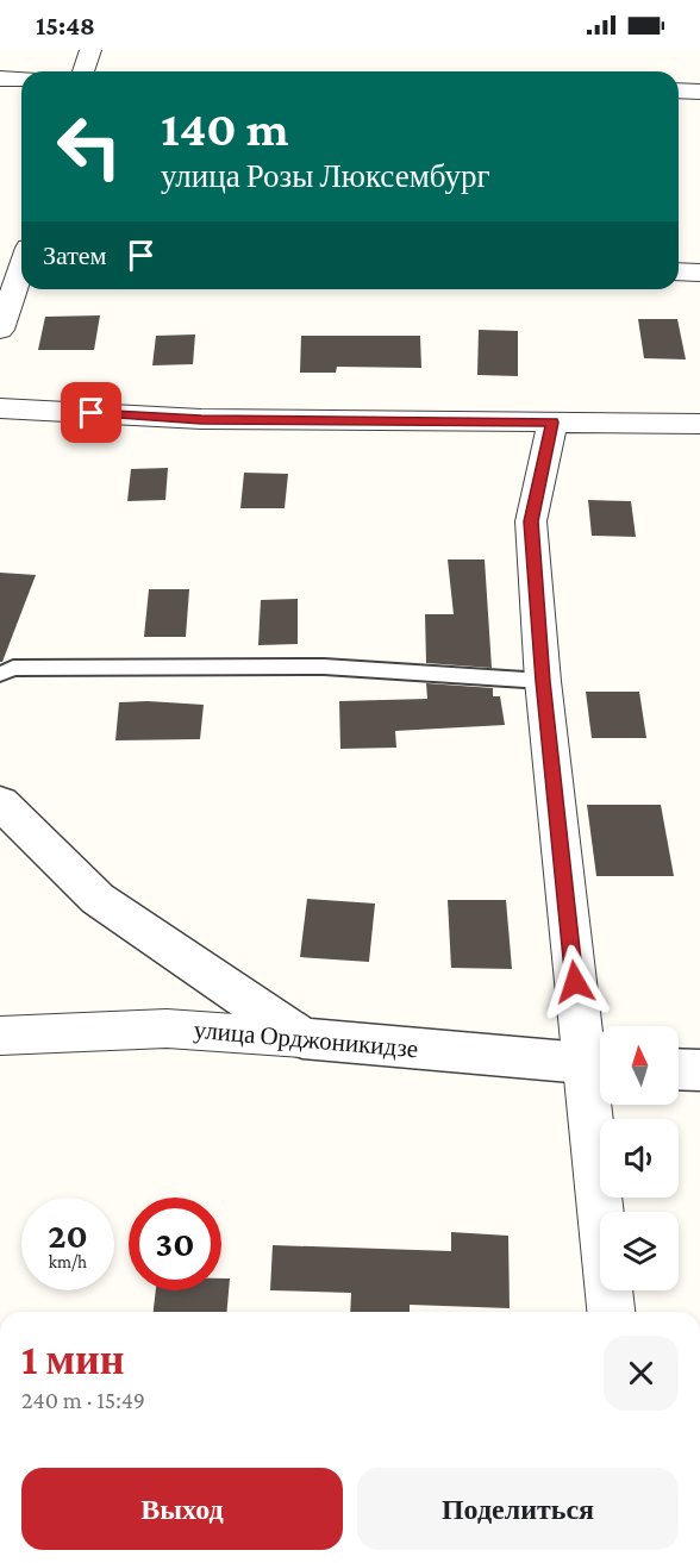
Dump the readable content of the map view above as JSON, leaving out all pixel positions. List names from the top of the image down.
{
  "streets": {
    "street": ["улица Орджоникидзе"]
  },
  "north": "top",
  "page": {
    "status": "15:48",
    "turn": ["140 m", "улица Розы Люксембург"],
    "then": "Затем",
    "speed": "20 km/h",
    "limit": "30",
    "heading": ["1 мин", "240 m · 15:49"],
    "buttons": ["Выход", "Поделиться"]
  }
}
